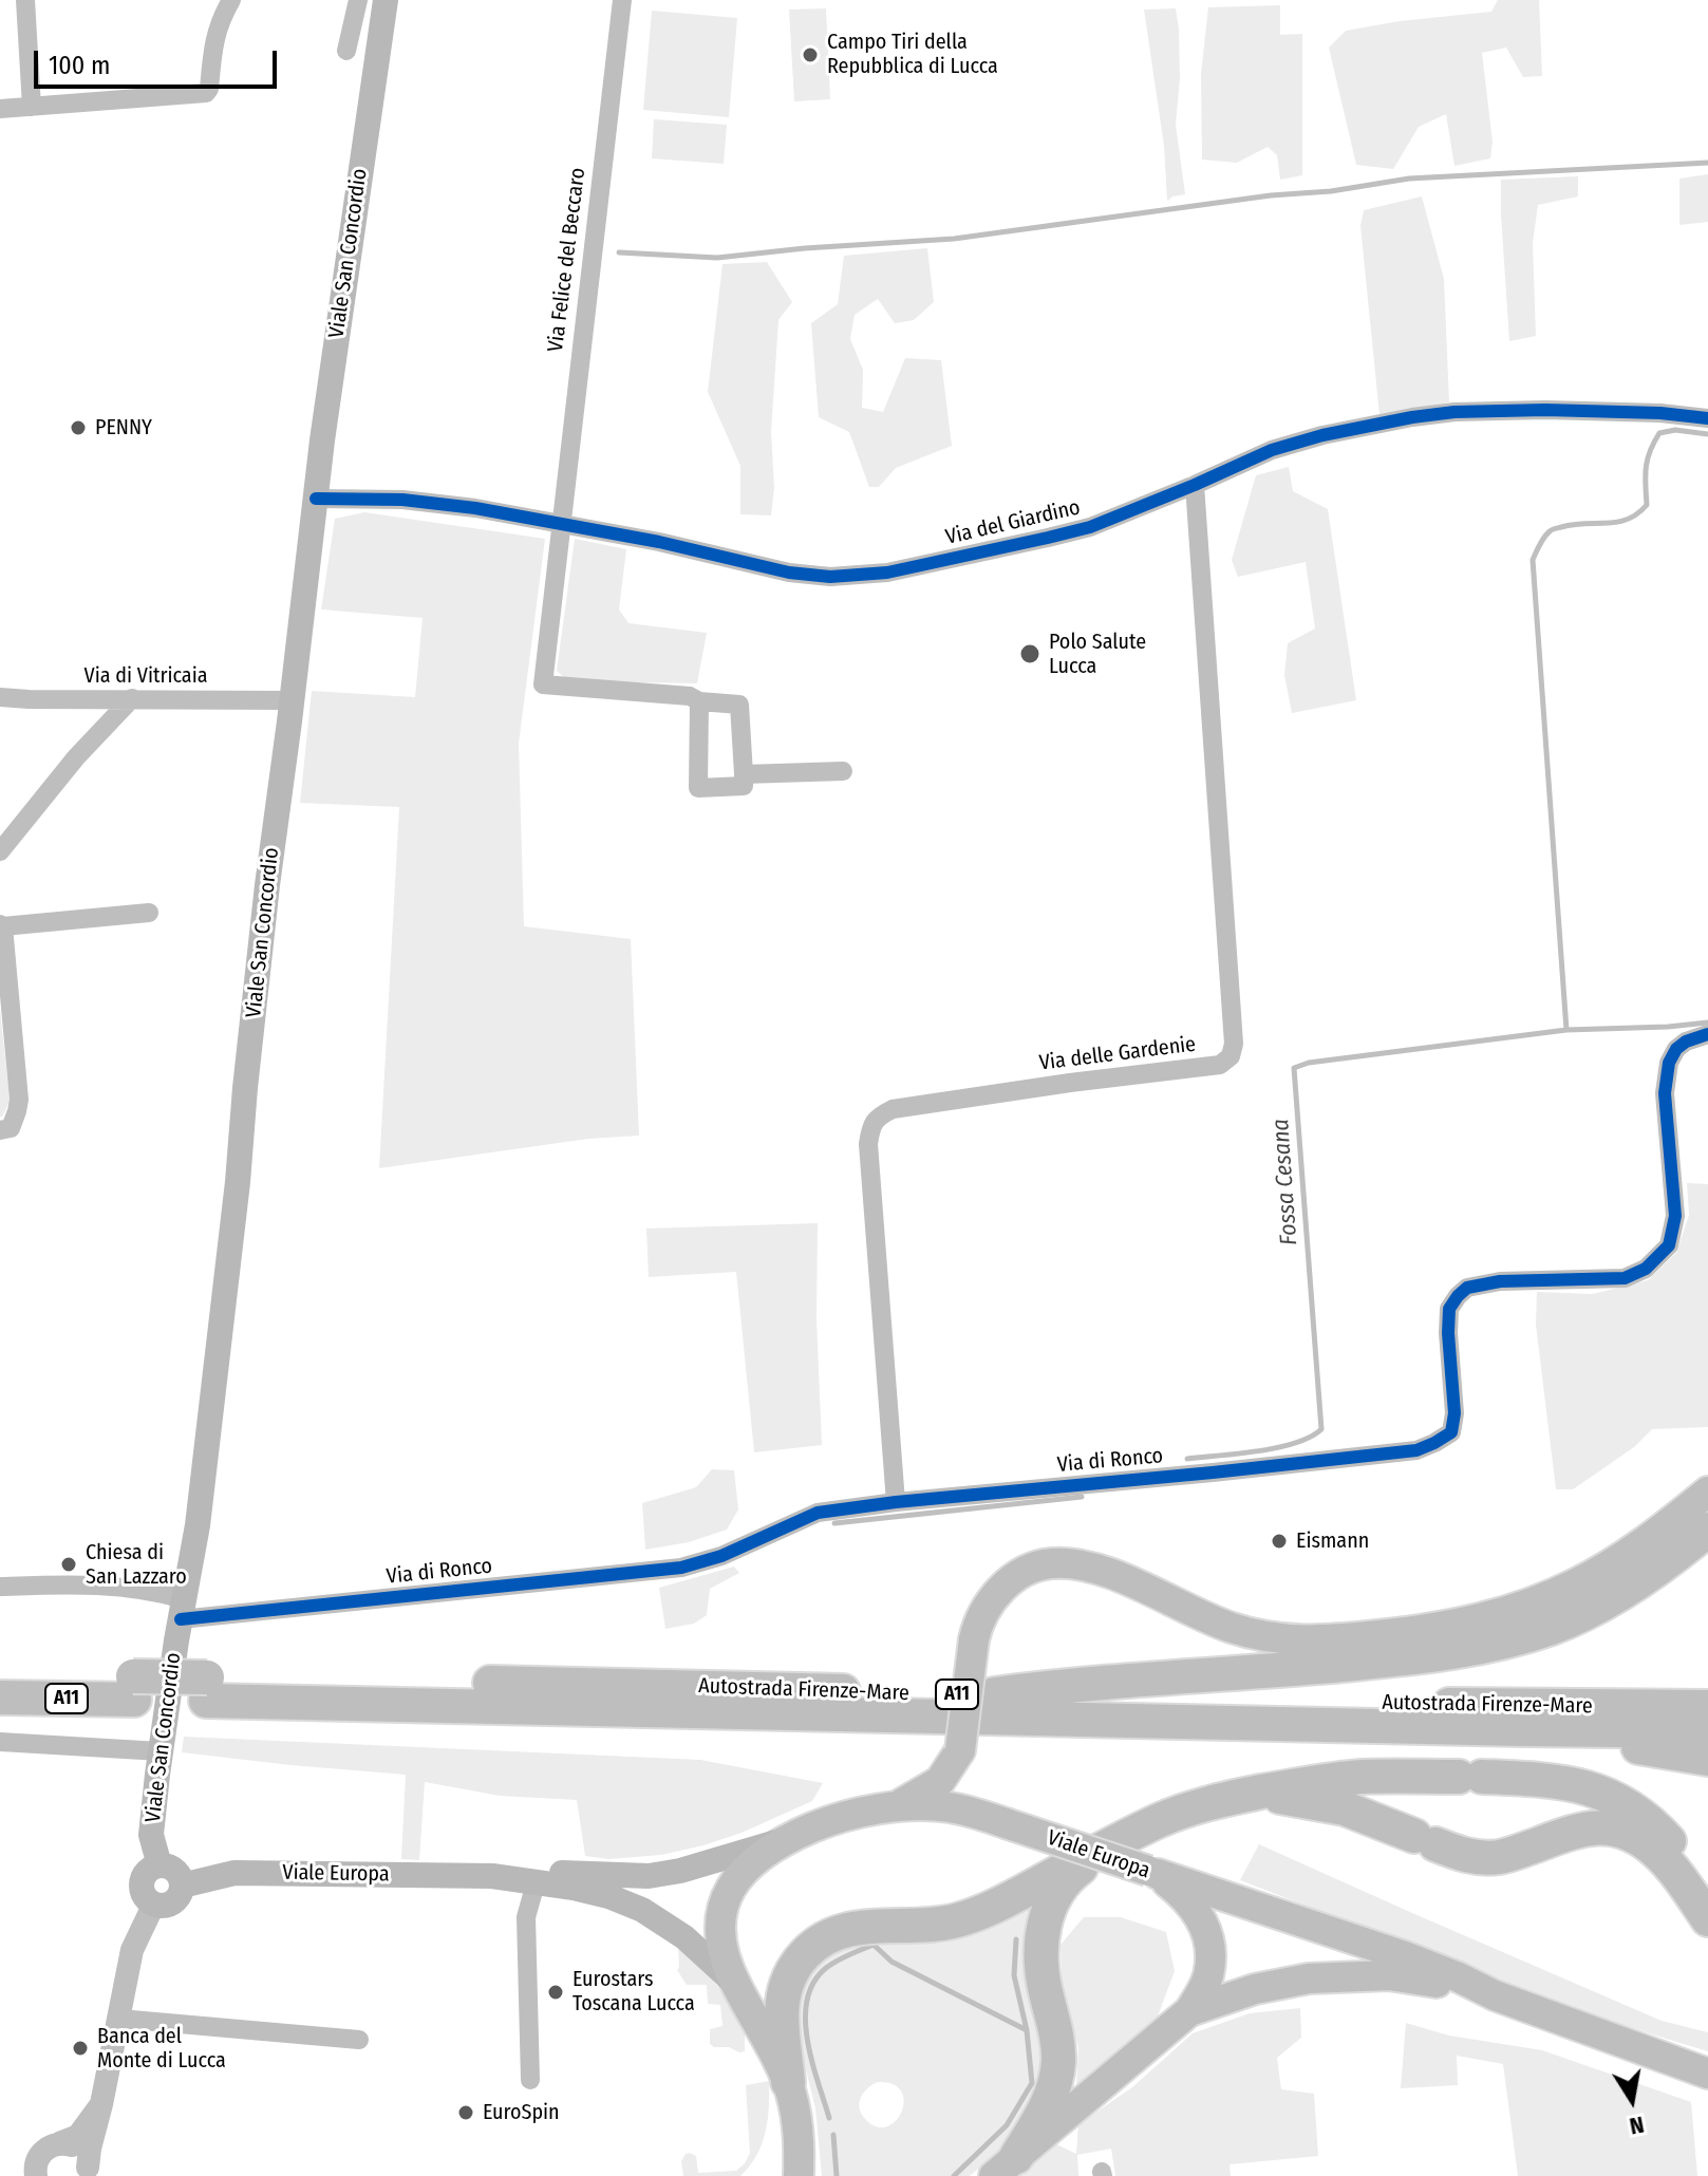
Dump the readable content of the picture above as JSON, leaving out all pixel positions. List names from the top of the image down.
{
  "streets": {
    "highway": ["Autostrada Firenze-Mare", "A11"],
    "main road": ["Viale San Concordio", "Viale Europa"],
    "street": [
      "Via Felice del Beccaro",
      "Via del Giardino",
      "Via di Vitricaia",
      "Via delle Gardenie",
      "Via di Ronco"
    ]
  },
  "crossings": [
    ["Viale San Concordio", "Via del Giardino"],
    ["Viale San Concordio", "Via di Vitricaia"],
    ["Viale San Concordio", "Via di Ronco"],
    ["Viale San Concordio", "Viale Europa"],
    ["Via Felice del Beccaro", "Via del Giardino"],
    ["Via del Giardino", "Via delle Gardenie"],
    ["Via delle Gardenie", "Via di Ronco"]
  ],
  "water": ["Fossa Cesana"],
  "places": [
    "Campo Tiri della Repubblica di Lucca",
    "PENNY",
    "Polo Salute Lucca",
    "Eismann",
    "Chiesa di San Lazzaro",
    "Eurostars Toscana Lucca",
    "Banca del Monte di Lucca",
    "EuroSpin"
  ],
  "scale_bar": "100 m",
  "north": "bottom"
}
